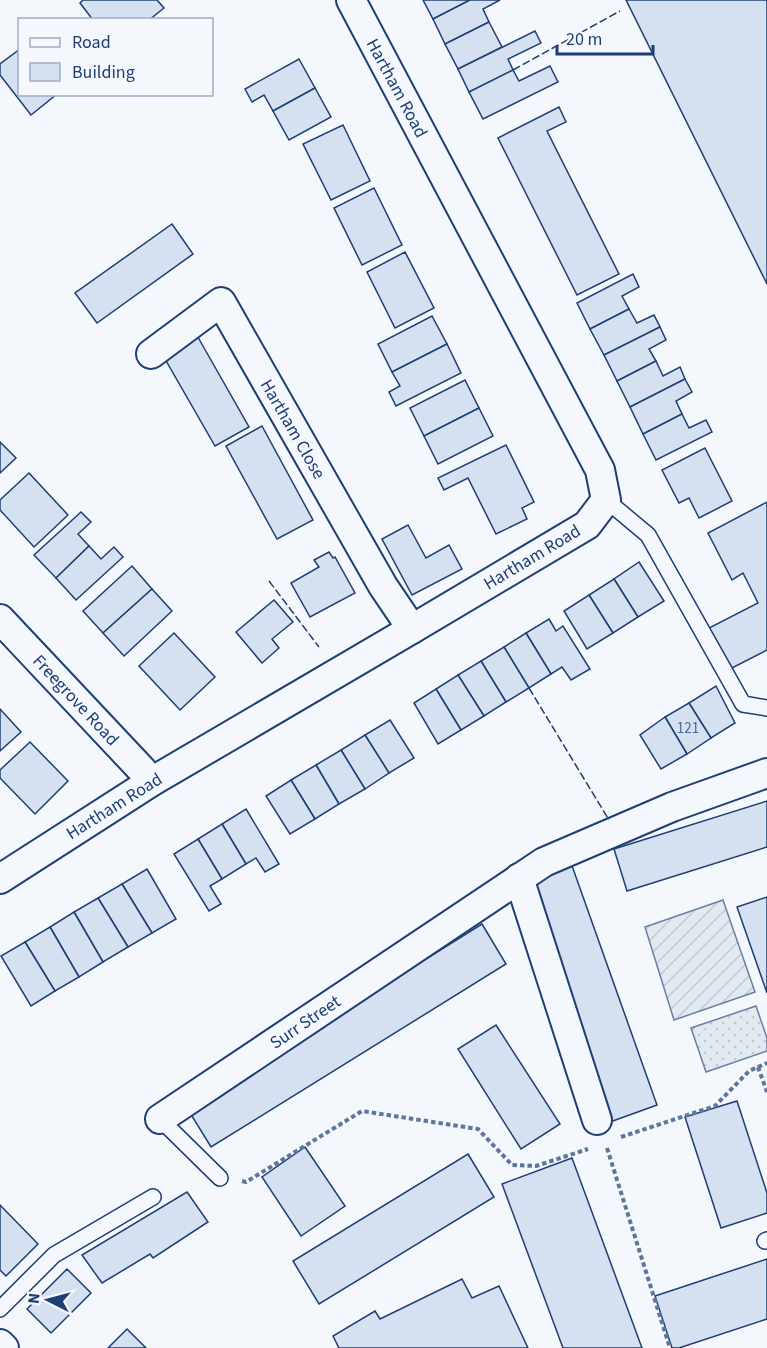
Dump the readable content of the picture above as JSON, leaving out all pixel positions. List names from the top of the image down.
{
  "streets": {
    "street": [
      "Hartham Road",
      "Hartham Close",
      "Freegrove Road",
      "Surr Street"
    ]
  },
  "crossings": [
    ["Hartham Road", "Hartham Close"],
    ["Hartham Road", "Freegrove Road"]
  ],
  "house_numbers": ["121"],
  "legend": ["Road", "Building"],
  "scale_bar": "20 m",
  "north": "left"
}
